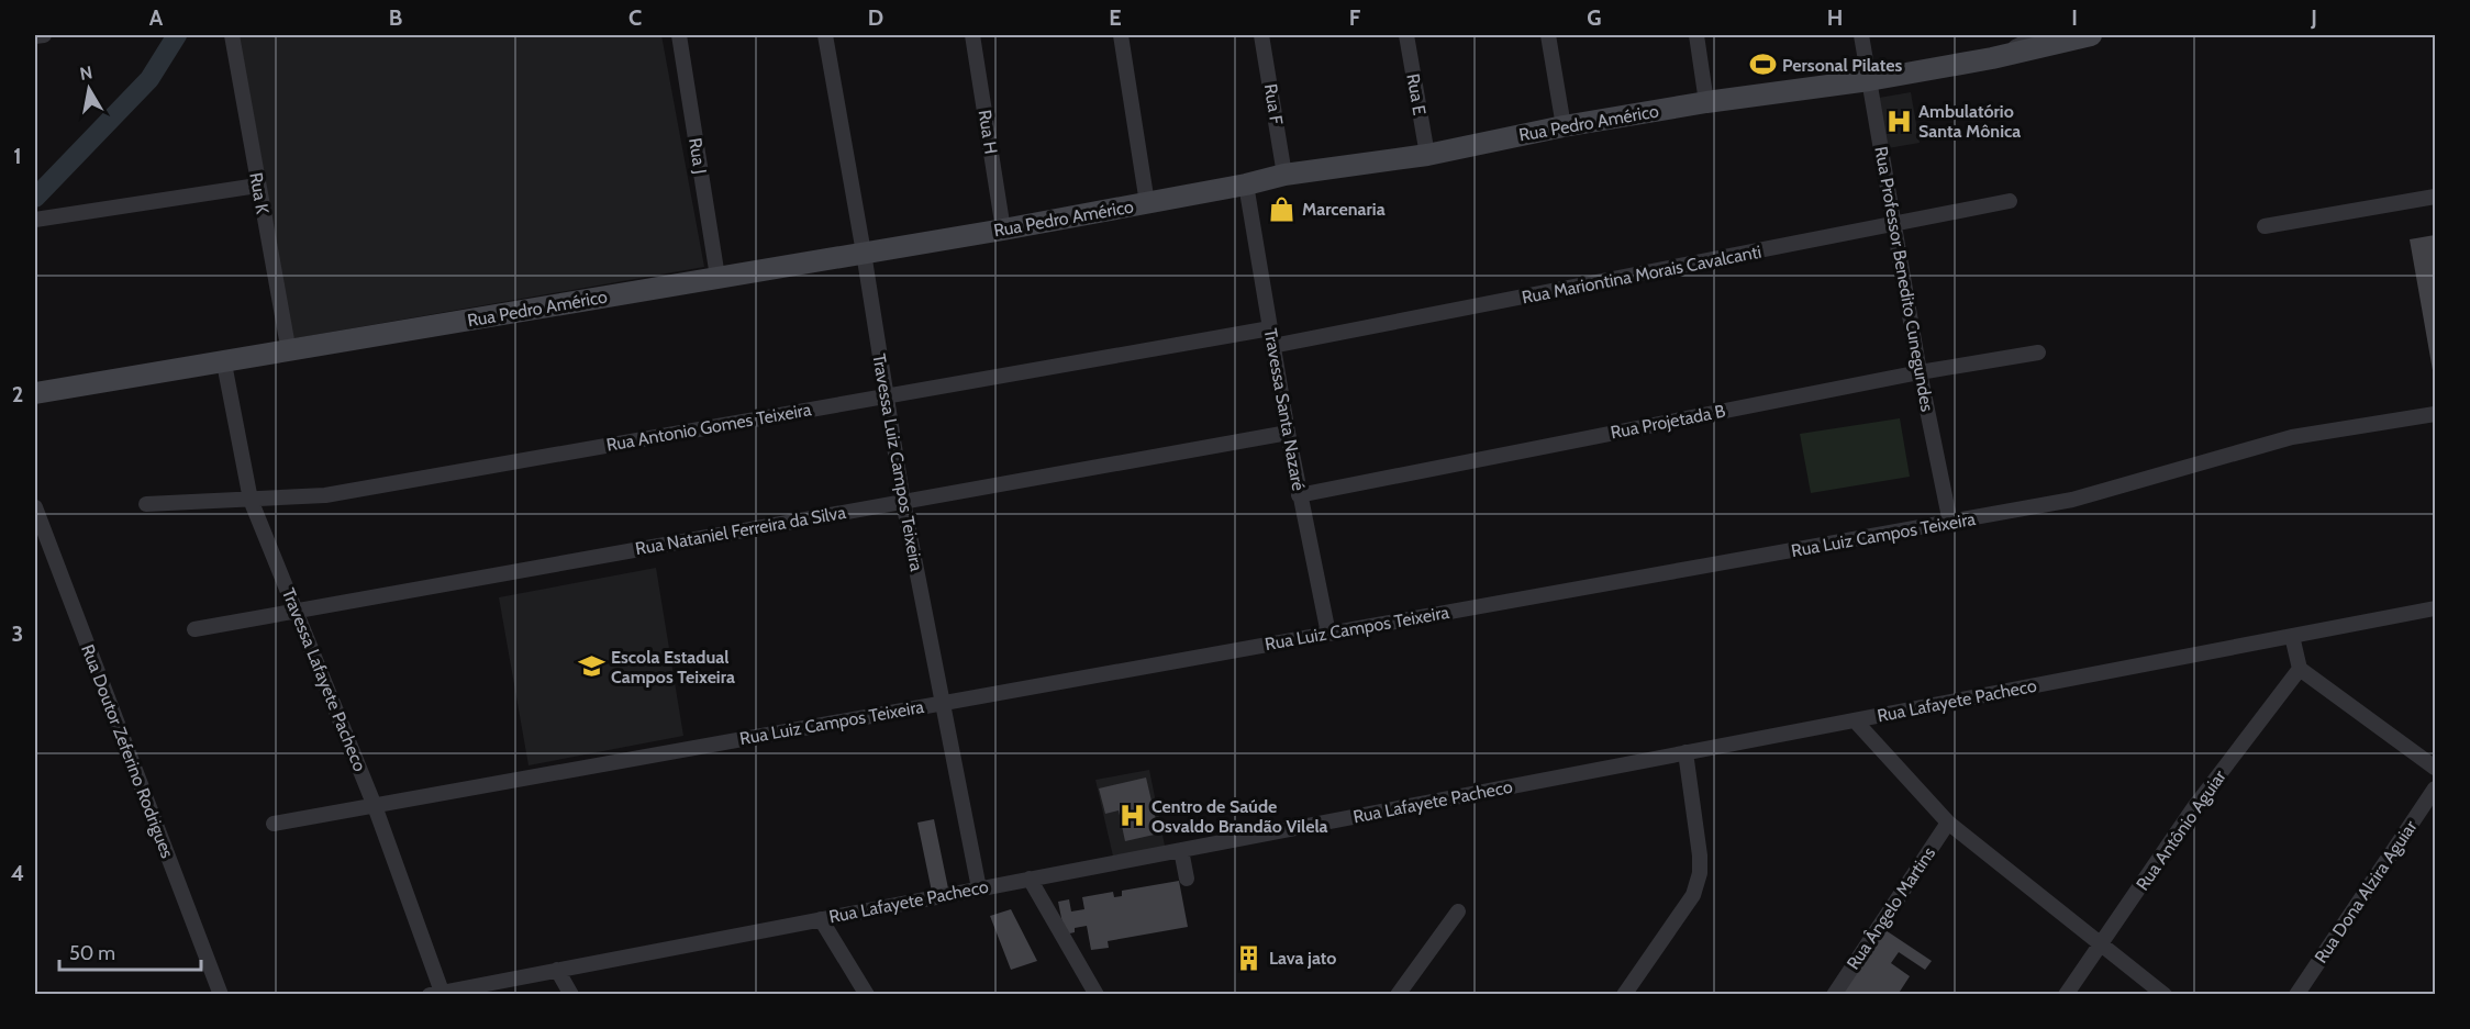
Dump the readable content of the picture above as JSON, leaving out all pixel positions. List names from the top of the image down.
{
  "streets": {
    "street": [
      "Rua E",
      "Rua F",
      "Rua Pedro Américo",
      "Rua H",
      "Rua J",
      "Rua K",
      "Rua Mariontina Morais Cavalcanti",
      "Rua Professor Benedito Cunegundes",
      "Travessa Santa Nazaré",
      "Rua Projetada B",
      "Rua Antonio Gomes Teixeira",
      "Travessa Luiz Campos Teixeira",
      "Rua Nataniel Ferreira da Silva",
      "Rua Luiz Campos Teixeira",
      "Travessa Lafayete Pacheco",
      "Rua Lafayete Pacheco",
      "Rua Doutor Zeferino Rodrigues",
      "Rua Antônio Aguiar",
      "Rua Dona Alzira Aguiar",
      "Rua Ângelo Martins"
    ]
  },
  "crossings": [
    ["Rua E", "Rua Pedro Américo"],
    ["Rua F", "Rua Pedro Américo"],
    ["Rua Pedro Américo", "Rua H"],
    ["Rua Pedro Américo", "Rua J"],
    ["Rua Pedro Américo", "Rua K"],
    ["Rua Pedro Américo", "Rua Professor Benedito Cunegundes"],
    ["Rua Pedro Américo", "Travessa Santa Nazaré"],
    ["Rua Pedro Américo", "Travessa Luiz Campos Teixeira"],
    ["Rua Pedro Américo", "Travessa Lafayete Pacheco"],
    ["Rua Mariontina Morais Cavalcanti", "Rua Professor Benedito Cunegundes"],
    ["Rua Mariontina Morais Cavalcanti", "Travessa Santa Nazaré"],
    ["Rua Professor Benedito Cunegundes", "Rua Projetada B"],
    ["Rua Professor Benedito Cunegundes", "Rua Luiz Campos Teixeira"],
    ["Travessa Santa Nazaré", "Rua Projetada B"],
    ["Travessa Santa Nazaré", "Rua Antonio Gomes Teixeira"],
    ["Travessa Santa Nazaré", "Rua Nataniel Ferreira da Silva"],
    ["Travessa Santa Nazaré", "Rua Luiz Campos Teixeira"],
    ["Rua Antonio Gomes Teixeira", "Travessa Luiz Campos Teixeira"],
    ["Rua Antonio Gomes Teixeira", "Travessa Lafayete Pacheco"],
    ["Travessa Luiz Campos Teixeira", "Rua Nataniel Ferreira da Silva"],
    ["Travessa Luiz Campos Teixeira", "Rua Luiz Campos Teixeira"],
    ["Travessa Luiz Campos Teixeira", "Rua Lafayete Pacheco"],
    ["Rua Nataniel Ferreira da Silva", "Travessa Lafayete Pacheco"],
    ["Rua Luiz Campos Teixeira", "Travessa Lafayete Pacheco"],
    ["Travessa Lafayete Pacheco", "Rua Lafayete Pacheco"]
  ],
  "places": {
    "sports": ["Personal Pilates"],
    "hospital": ["Ambulatório Santa Mônica", "Centro de Saúde Osvaldo Brandão Vilela"],
    "shop": ["Marcenaria"],
    "school or university": ["Escola Estadual Campos Teixeira"],
    "building": ["Lava jato"]
  },
  "scale_bar": "50 m",
  "north": "top",
  "grid": {
    "columns": [
      "A",
      "B",
      "C",
      "D",
      "E",
      "F",
      "G",
      "H",
      "I",
      "J"
    ],
    "rows": [
      "1",
      "2",
      "3",
      "4"
    ]
  }
}
